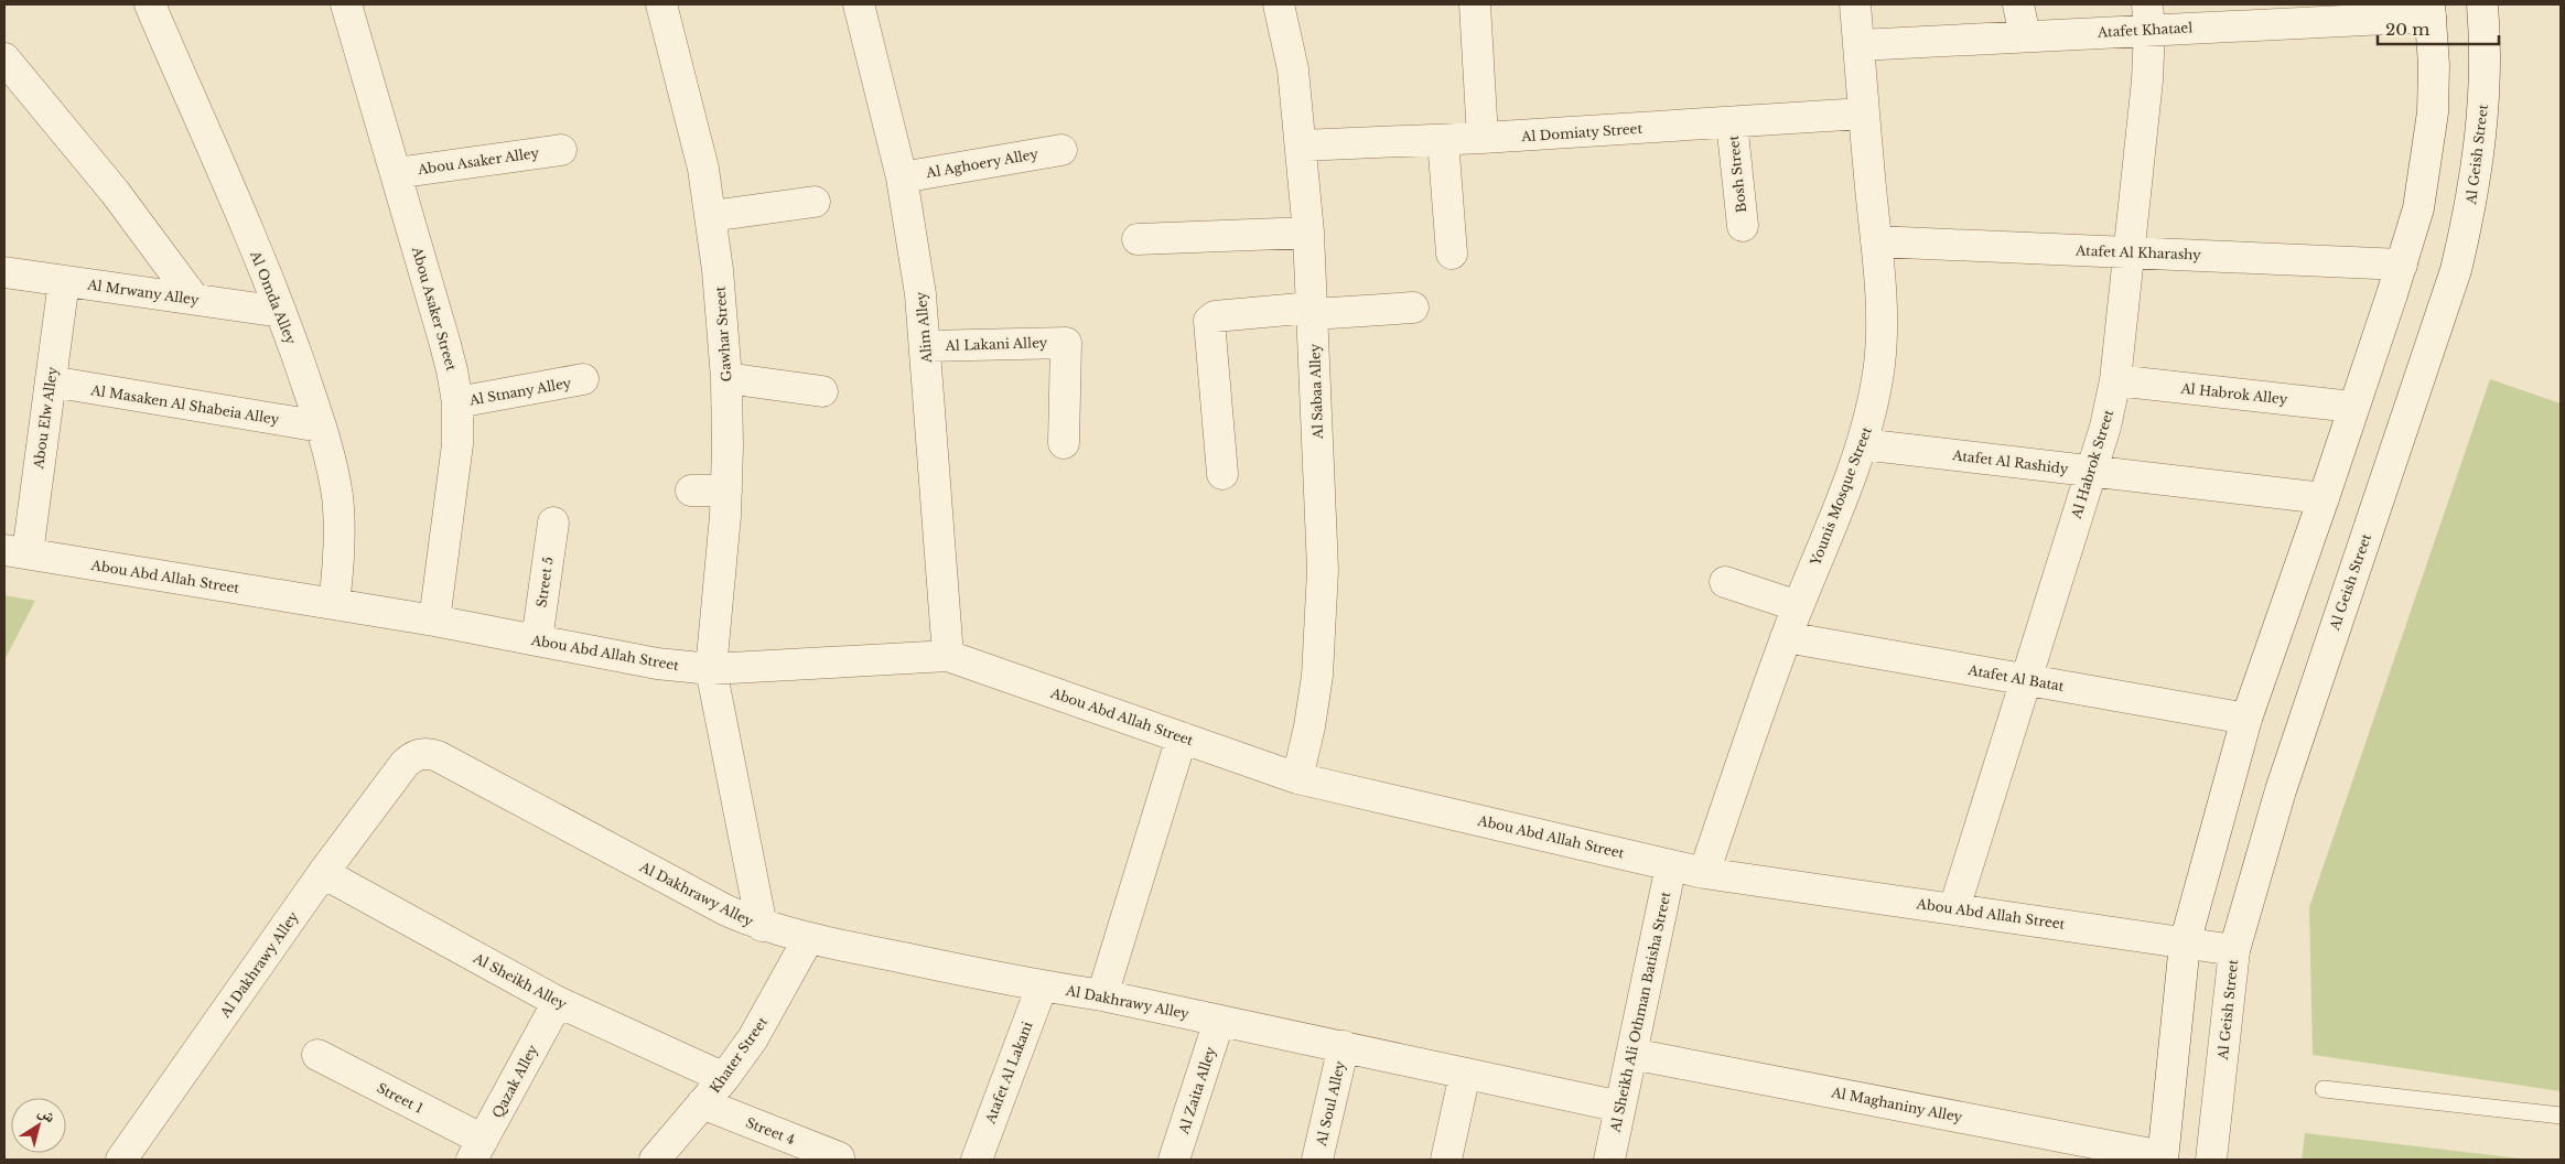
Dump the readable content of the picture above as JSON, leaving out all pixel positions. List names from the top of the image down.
{
  "streets": {
    "street": [
      "Atafet Khatael",
      "Al Domiaty Street",
      "Al Geish Street",
      "Abou Asaker Alley",
      "Al Aghoery Alley",
      "Bosh Street",
      "Atafet Al Kharashy",
      "Al Mrwany Alley",
      "Al Omda Alley",
      "Abou Asaker Street",
      "Alim Alley",
      "Gawhar Street",
      "Al Lakani Alley",
      "Al Stnany Alley",
      "Al Sabaa Alley",
      "Al Habrok Alley",
      "Al Masaken Al Shabeia Alley",
      "Abou Elw Alley",
      "Atafet Al Rashidy",
      "Al Habrok Street",
      "Younis Mosque Street",
      "Abou Abd Allah Street",
      "Street 5",
      "Atafet Al Batat",
      "Al Dakhrawy Alley",
      "Al Sheikh Alley",
      "Al Sheikh Ali Othman Batisha Street",
      "Khater Street",
      "Atafet Al Lakani",
      "Qazak Alley",
      "Al Zaita Alley",
      "Street 1",
      "Al Soul Alley",
      "Al Maghaniny Alley",
      "Street 4"
    ]
  },
  "crossings": [
    ["Atafet Khatael", "Al Habrok Street"],
    ["Atafet Khatael", "Younis Mosque Street"],
    ["Al Domiaty Street", "Bosh Street"],
    ["Al Domiaty Street", "Al Sabaa Alley"],
    ["Al Domiaty Street", "Younis Mosque Street"],
    ["Al Geish Street", "Abou Abd Allah Street"],
    ["Abou Asaker Alley", "Abou Asaker Street"],
    ["Al Aghoery Alley", "Alim Alley"],
    ["Atafet Al Kharashy", "Al Habrok Street"],
    ["Atafet Al Kharashy", "Younis Mosque Street"],
    ["Al Mrwany Alley", "Al Omda Alley"],
    ["Al Mrwany Alley", "Abou Elw Alley"],
    ["Al Omda Alley", "Al Masaken Al Shabeia Alley"],
    ["Al Omda Alley", "Abou Abd Allah Street"],
    ["Abou Asaker Street", "Al Stnany Alley"],
    ["Abou Asaker Street", "Abou Abd Allah Street"],
    ["Alim Alley", "Al Lakani Alley"],
    ["Alim Alley", "Abou Abd Allah Street"],
    ["Gawhar Street", "Abou Abd Allah Street"],
    ["Gawhar Street", "Al Dakhrawy Alley"],
    ["Al Sabaa Alley", "Abou Abd Allah Street"],
    ["Al Habrok Alley", "Al Habrok Street"],
    ["Al Masaken Al Shabeia Alley", "Abou Elw Alley"],
    ["Abou Elw Alley", "Abou Abd Allah Street"],
    ["Atafet Al Rashidy", "Al Habrok Street"],
    ["Atafet Al Rashidy", "Younis Mosque Street"],
    ["Al Habrok Street", "Abou Abd Allah Street"],
    ["Al Habrok Street", "Atafet Al Batat"],
    ["Younis Mosque Street", "Abou Abd Allah Street"],
    ["Younis Mosque Street", "Atafet Al Batat"],
    ["Abou Abd Allah Street", "Street 5"],
    ["Abou Abd Allah Street", "Al Sheikh Ali Othman Batisha Street"],
    ["Al Dakhrawy Alley", "Al Sheikh Alley"],
    ["Al Dakhrawy Alley", "Al Sheikh Ali Othman Batisha Street"],
    ["Al Dakhrawy Alley", "Khater Street"],
    ["Al Dakhrawy Alley", "Atafet Al Lakani"],
    ["Al Dakhrawy Alley", "Al Zaita Alley"],
    ["Al Dakhrawy Alley", "Al Soul Alley"],
    ["Al Sheikh Alley", "Khater Street"],
    ["Al Sheikh Alley", "Qazak Alley"],
    ["Al Sheikh Ali Othman Batisha Street", "Al Maghaniny Alley"],
    ["Khater Street", "Street 4"],
    ["Qazak Alley", "Street 1"]
  ],
  "scale_bar": "20 m",
  "north": "top right"
}
